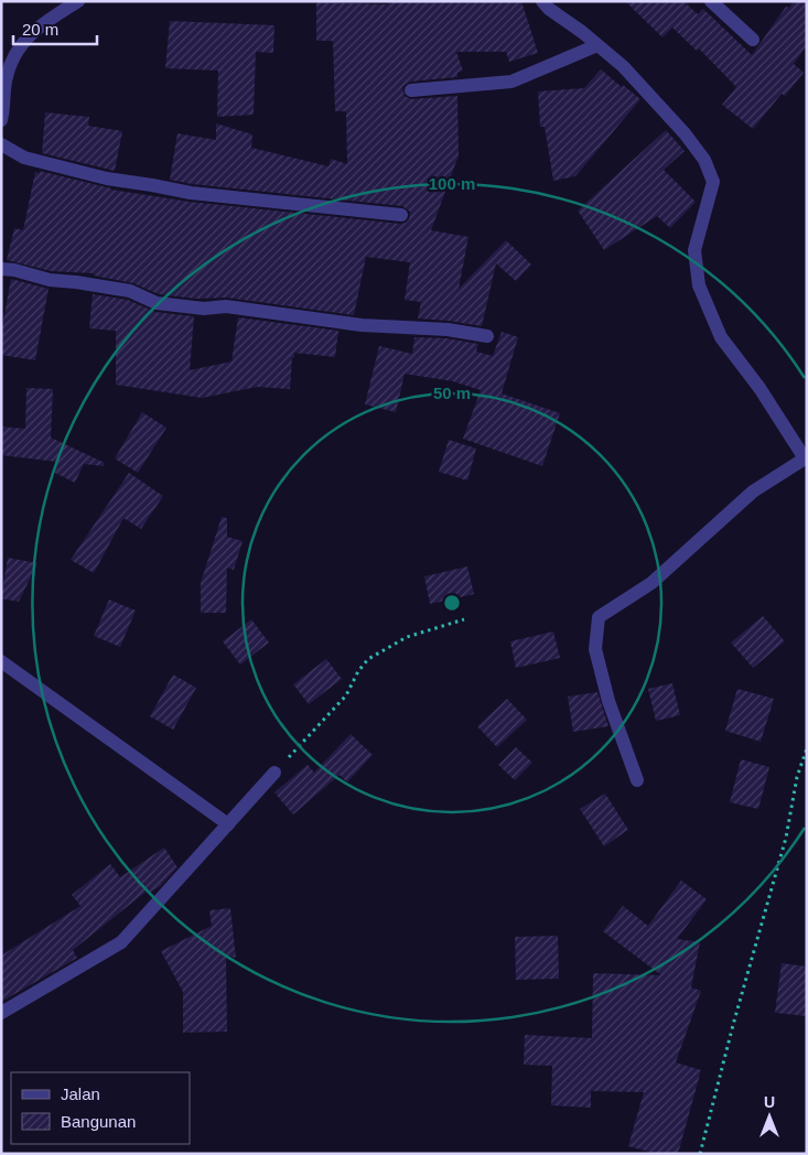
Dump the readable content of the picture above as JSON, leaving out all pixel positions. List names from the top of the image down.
{
  "legend": ["Jalan", "Bangunan"],
  "scale_bar": "20 m",
  "north": "top",
  "rings": ["100 m", "50 m"]
}
